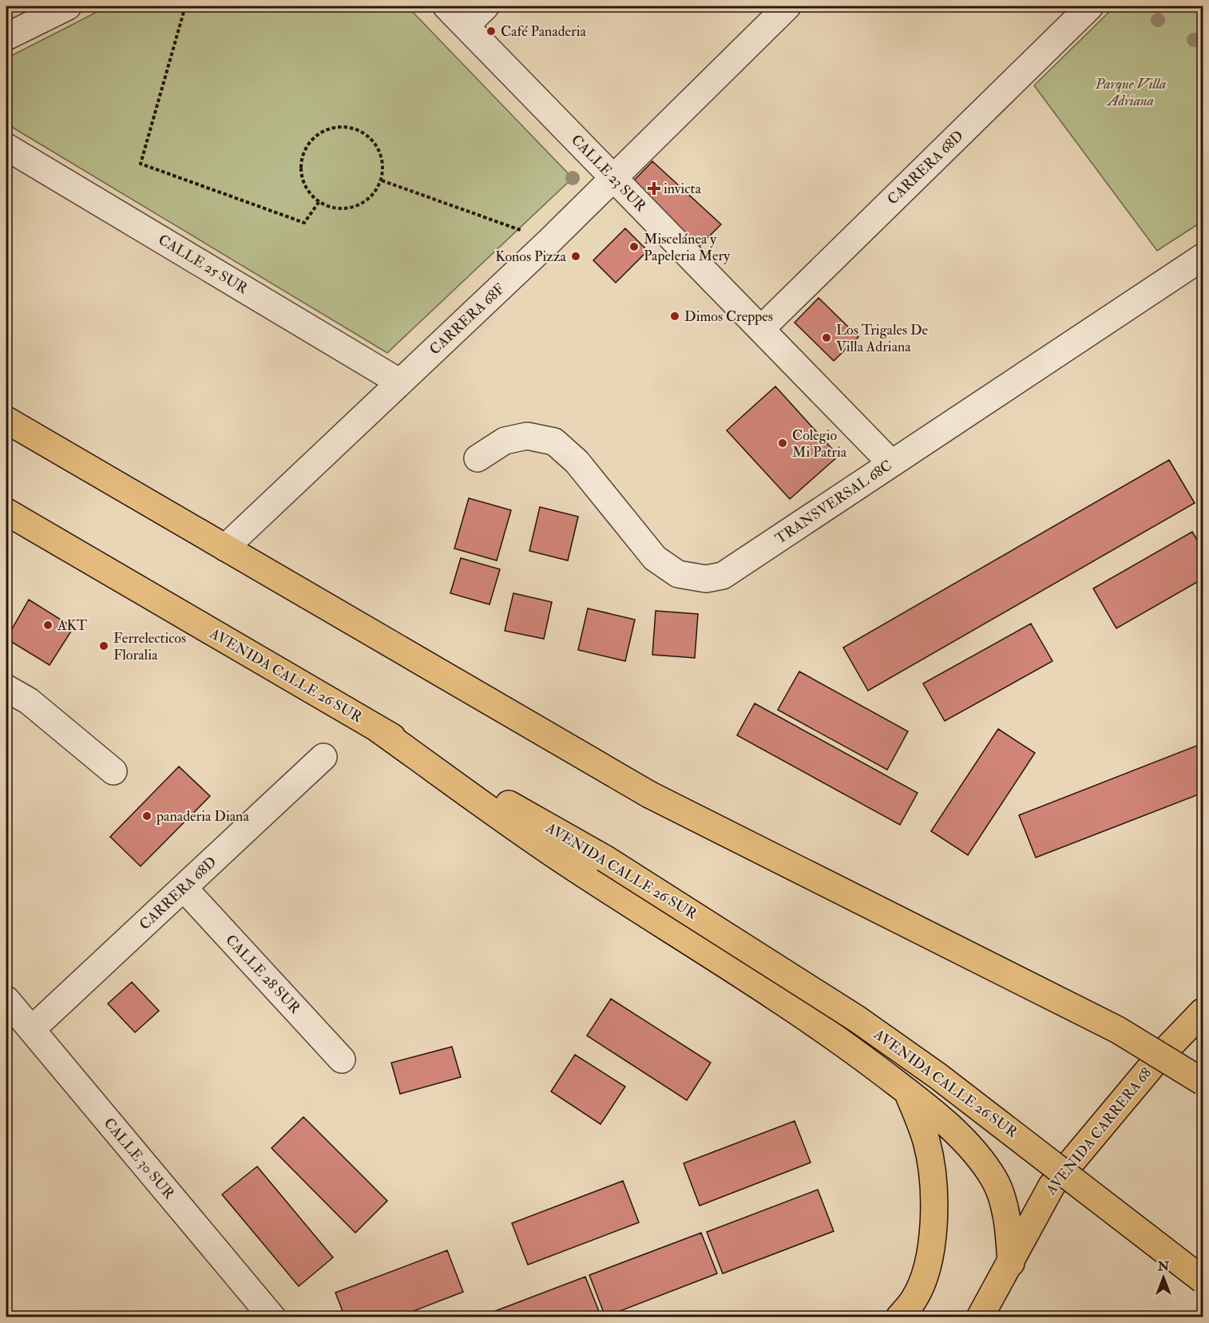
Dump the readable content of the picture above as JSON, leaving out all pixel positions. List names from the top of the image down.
{
  "streets": {
    "main road": ["AVENIDA CALLE 26 SUR", "AVENIDA CARRERA 68"],
    "street": [
      "CARRERA 68D",
      "CALLE 23 SUR",
      "CALLE 25 SUR",
      "CARRERA 68F",
      "TRANSVERSAL 68C",
      "CALLE 28 SUR",
      "CALLE 30 SUR"
    ]
  },
  "crossings": [
    ["CARRERA 68D", "CALLE 23 SUR"],
    ["CARRERA 68D", "CALLE 28 SUR"],
    ["CARRERA 68D", "CALLE 30 SUR"],
    ["CALLE 23 SUR", "CARRERA 68F"],
    ["CALLE 23 SUR", "TRANSVERSAL 68C"],
    ["CALLE 25 SUR", "CARRERA 68F"]
  ],
  "parks": ["Parque Villa Adriana"],
  "places": {
    "other": [
      "Café Panaderia",
      "Miscelánea y Papeleria Mery",
      "Konos Pizza",
      "Dimos Creppes",
      "Los Trigales De Villa Adriana",
      "Colegio Mi Patria",
      "AKT",
      "Ferrelecticos Floralia",
      "panaderia Diana"
    ],
    "health": ["invicta"]
  },
  "north": "top"
}
